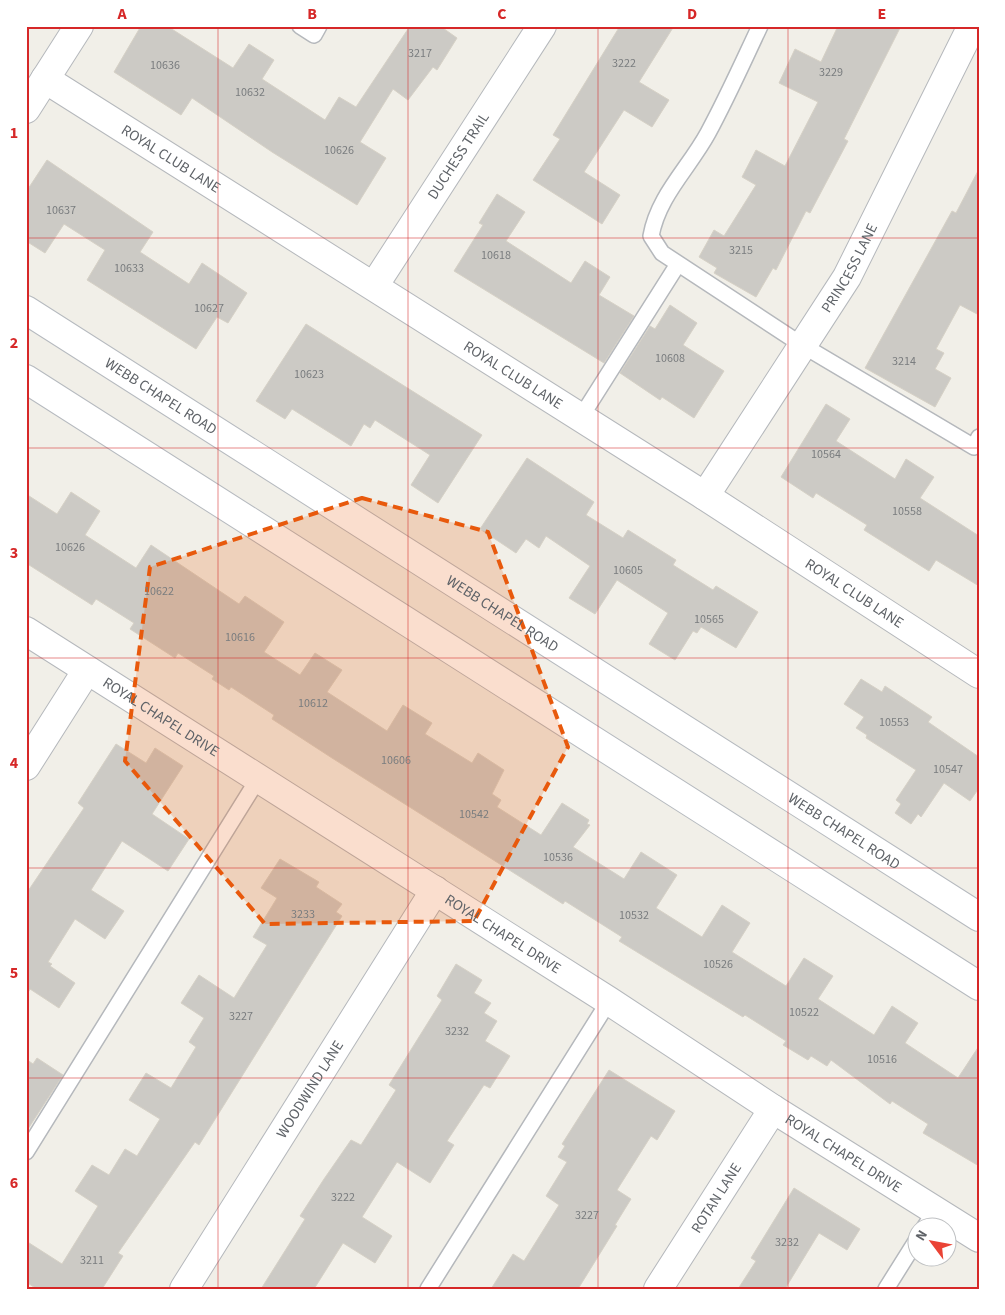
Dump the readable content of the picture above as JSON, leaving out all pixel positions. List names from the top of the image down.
{
  "streets": {
    "street": [
      "DUCHESS TRAIL",
      "ROYAL CLUB LANE",
      "PRINCESS LANE",
      "WEBB CHAPEL ROAD",
      "ROYAL CHAPEL DRIVE",
      "WOODWIND LANE",
      "ROTAN LANE"
    ]
  },
  "crossings": [
    ["DUCHESS TRAIL", "ROYAL CLUB LANE"],
    ["ROYAL CLUB LANE", "PRINCESS LANE"],
    ["ROYAL CHAPEL DRIVE", "WOODWIND LANE"],
    ["ROYAL CHAPEL DRIVE", "ROTAN LANE"]
  ],
  "house_numbers": [
    "3217",
    "3222",
    "10636",
    "3229",
    "10632",
    "10626",
    "10637",
    "3215",
    "10618",
    "10633",
    "10627",
    "10608",
    "3214",
    "10623",
    "10564",
    "10558",
    "10626",
    "10605",
    "10622",
    "10565",
    "10616",
    "10612",
    "10553",
    "10606",
    "10547",
    "10542",
    "10536",
    "3233",
    "10532",
    "10526",
    "10522",
    "3227",
    "3232",
    "10516",
    "3222",
    "3227",
    "3232",
    "3211"
  ],
  "north": "top left",
  "grid": {
    "columns": [
      "A",
      "B",
      "C",
      "D",
      "E"
    ],
    "rows": [
      "1",
      "2",
      "3",
      "4",
      "5",
      "6"
    ]
  }
}
